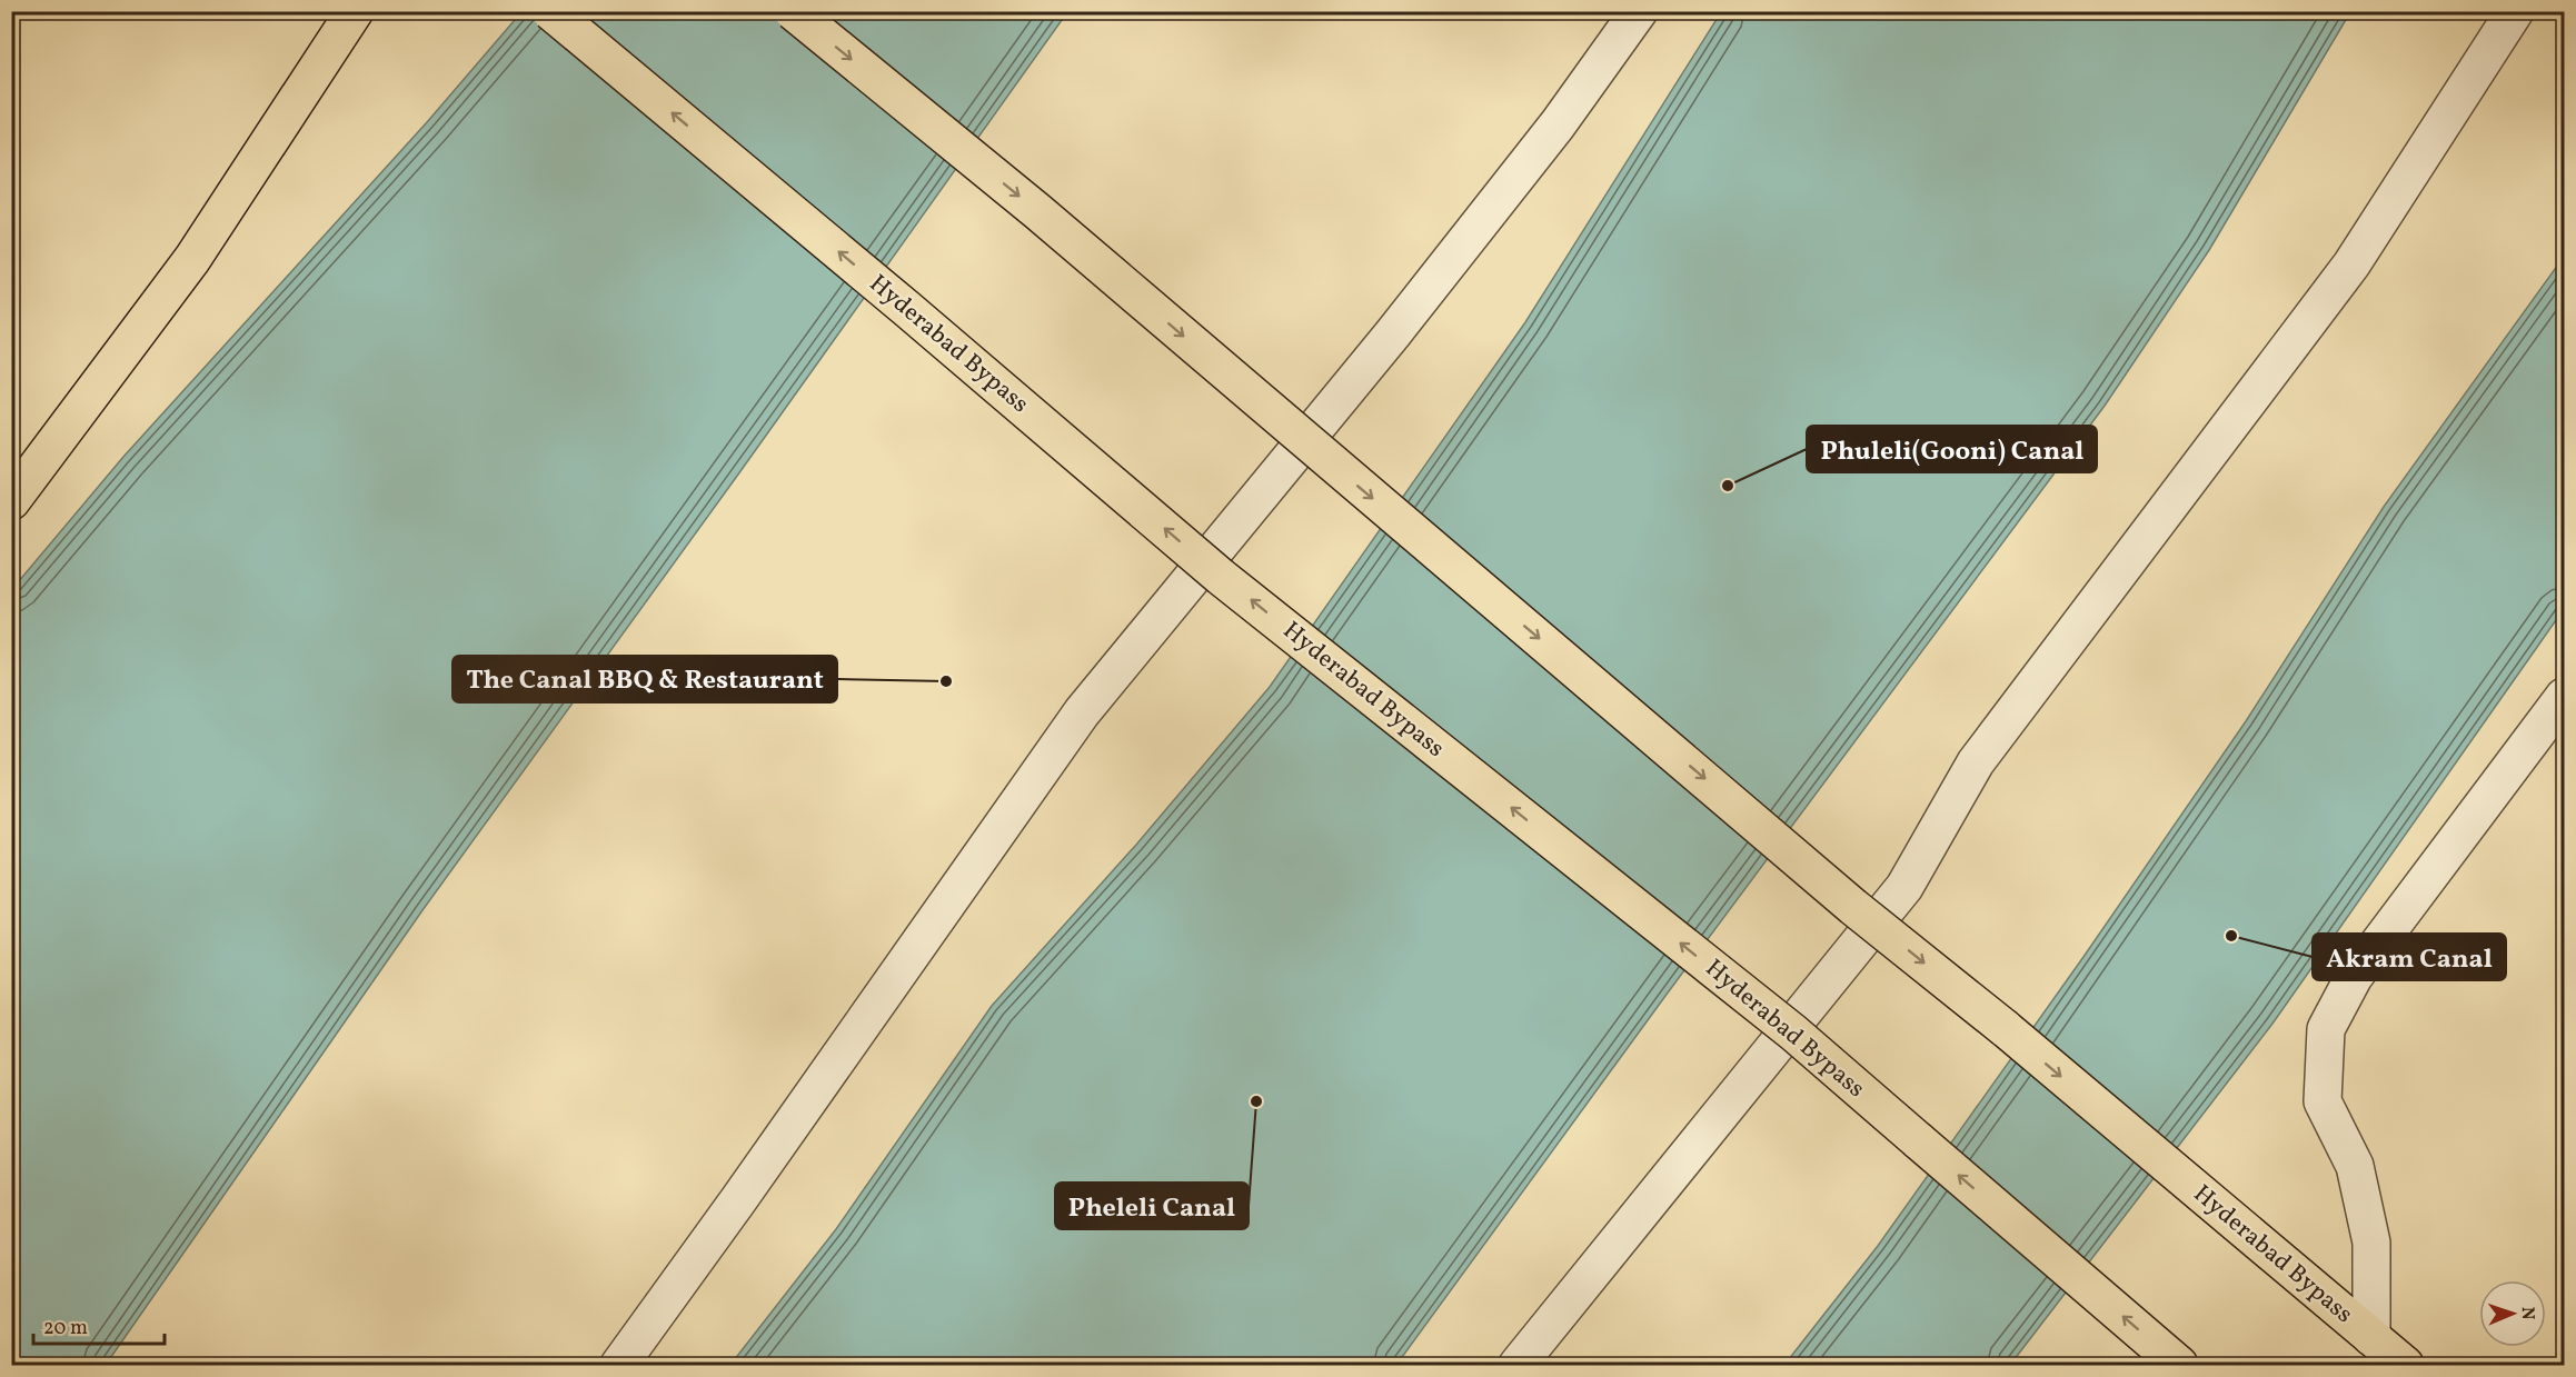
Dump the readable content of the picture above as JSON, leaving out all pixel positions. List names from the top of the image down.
{
  "streets": {
    "main road": ["Hyderabad Bypass"]
  },
  "places": [
    "Phuleli(Gooni) Canal",
    "The Canal BBQ & Restaurant",
    "Akram Canal",
    "Pheleli Canal"
  ],
  "scale_bar": "20 m",
  "north": "right"
}
